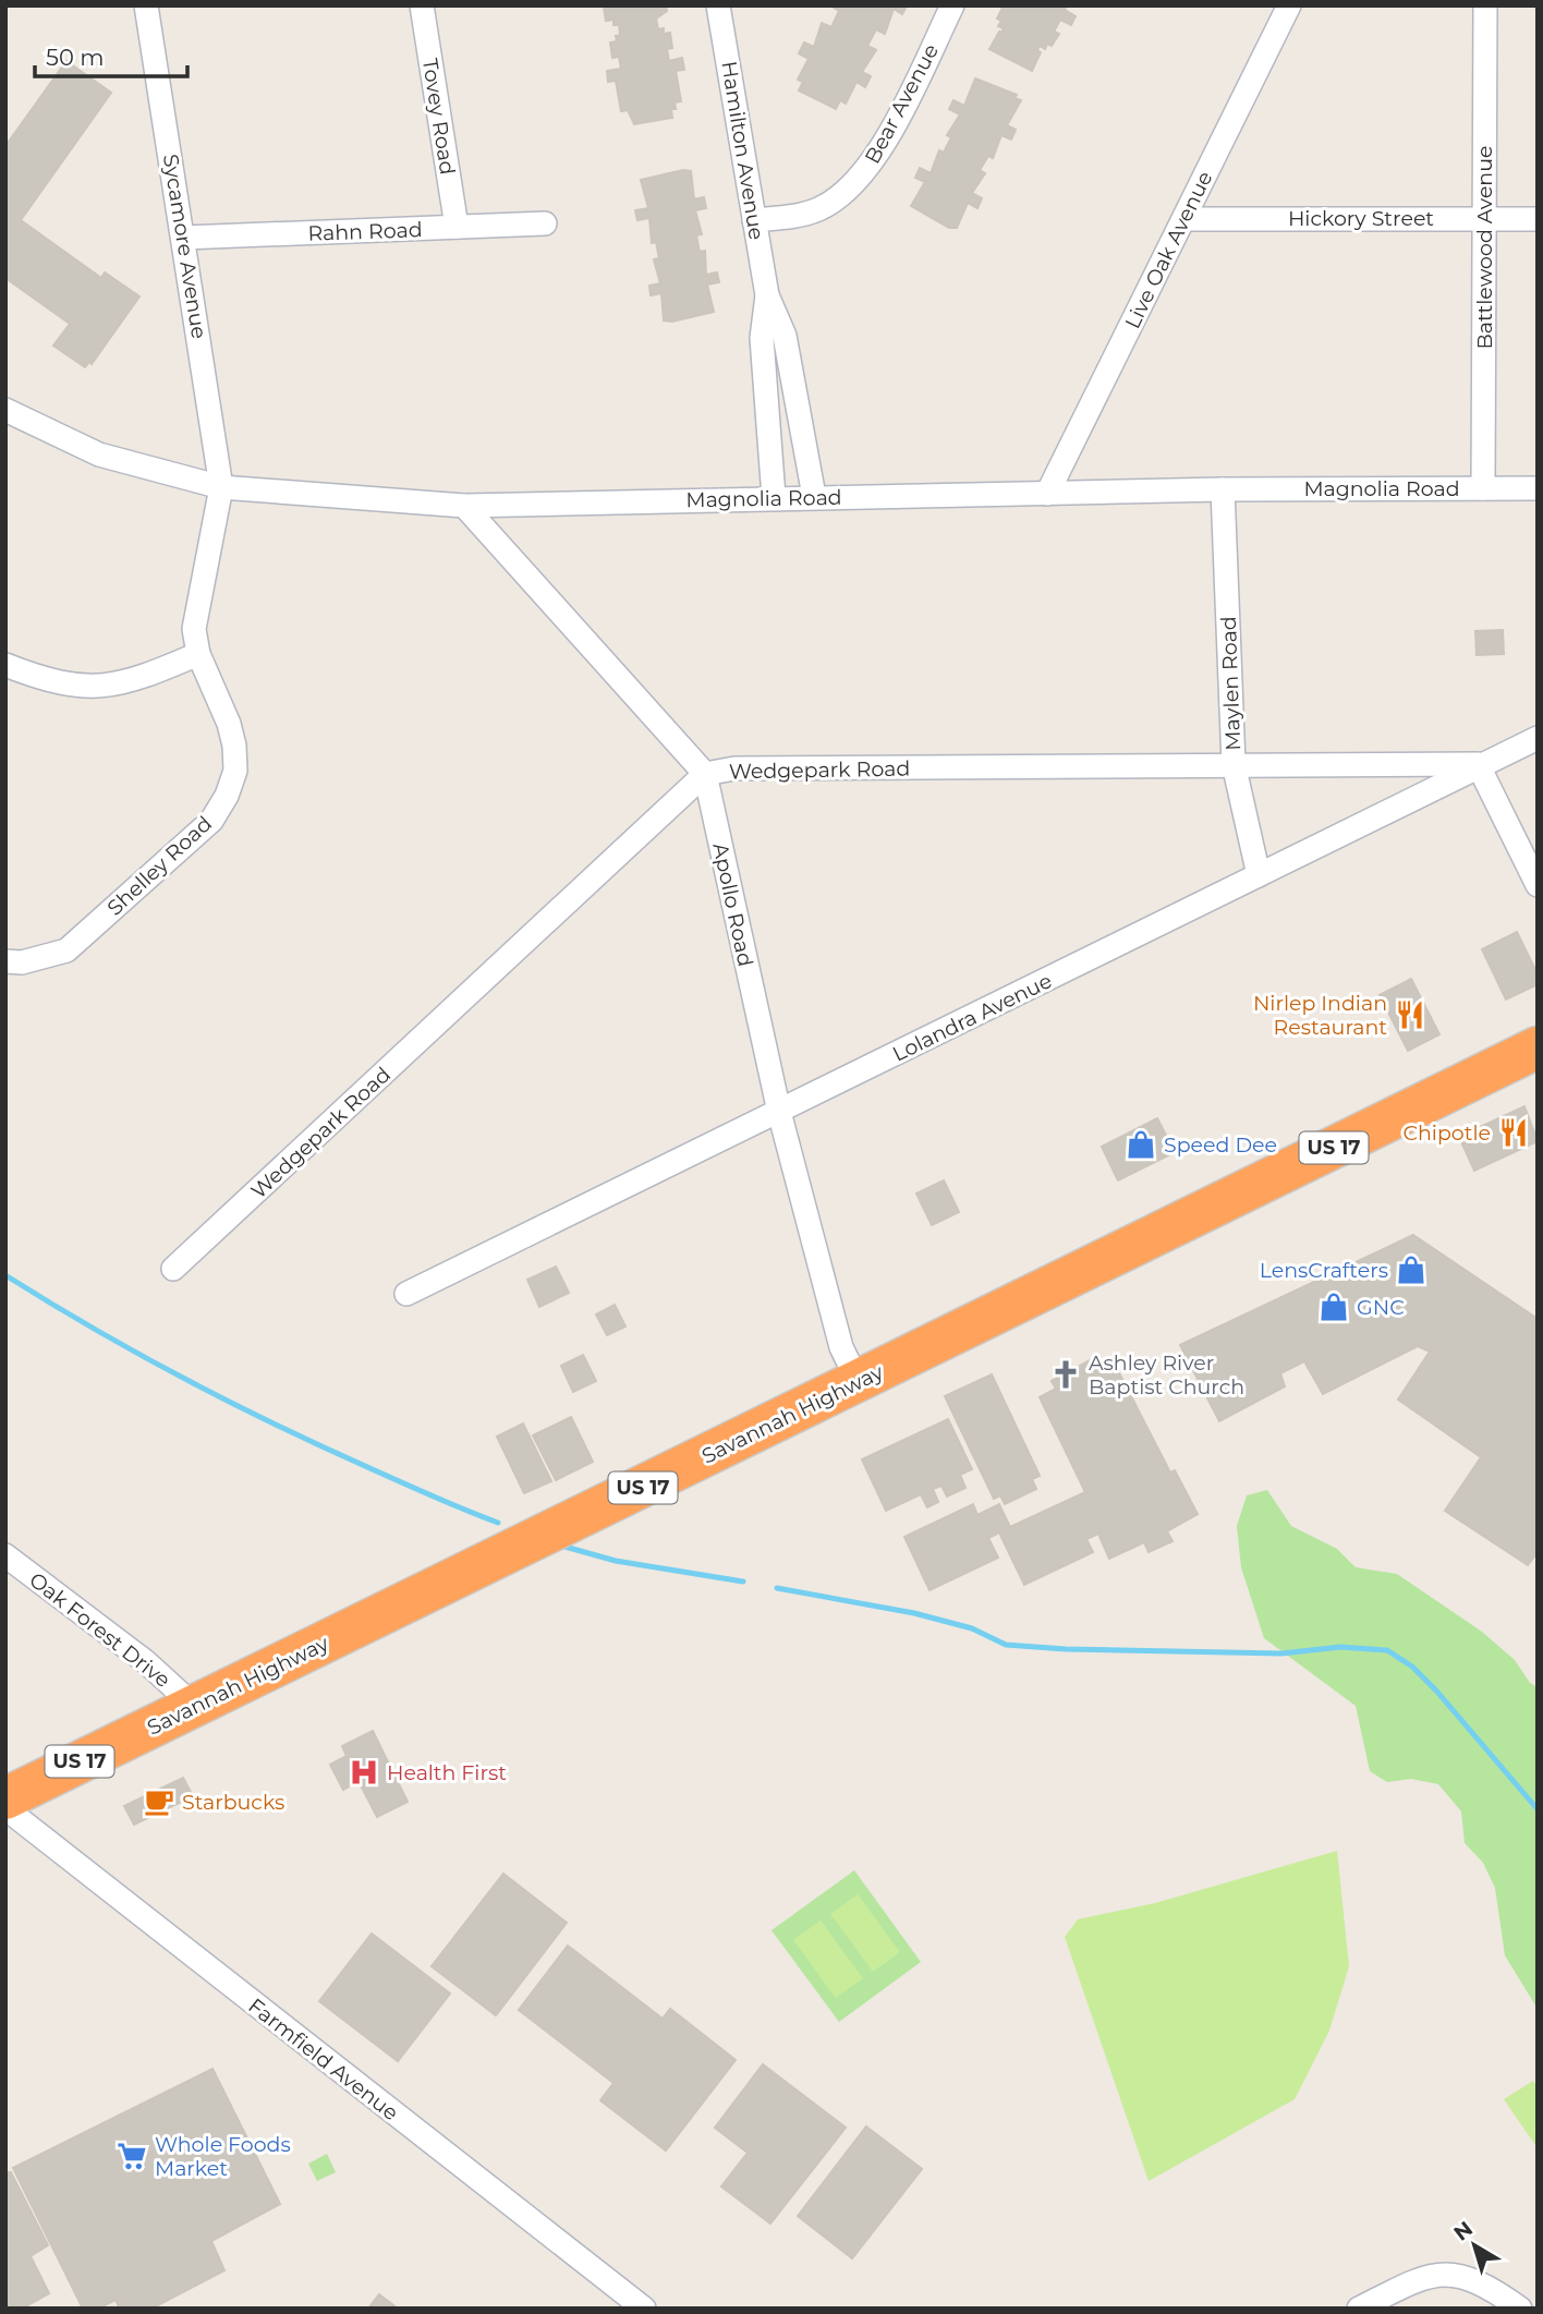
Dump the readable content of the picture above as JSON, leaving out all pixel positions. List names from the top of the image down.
{
  "streets": {
    "highway": ["US 17", "Savannah Highway"],
    "street": [
      "Bear Avenue",
      "Tovey Road",
      "Hamilton Avenue",
      "Hickory Street",
      "Rahn Road",
      "Sycamore Avenue",
      "Battlewood Avenue",
      "Live Oak Avenue",
      "Magnolia Road",
      "Maylen Road",
      "Wedgepark Road",
      "Shelley Road",
      "Apollo Road",
      "Lolandra Avenue",
      "Oak Forest Drive",
      "Farmfield Avenue"
    ]
  },
  "crossings": [
    ["Bear Avenue", "Hamilton Avenue"],
    ["Tovey Road", "Rahn Road"],
    ["Hamilton Avenue", "Magnolia Road"],
    ["Hickory Street", "Battlewood Avenue"],
    ["Hickory Street", "Live Oak Avenue"],
    ["Rahn Road", "Sycamore Avenue"],
    ["Sycamore Avenue", "Magnolia Road"],
    ["Sycamore Avenue", "Shelley Road"],
    ["Battlewood Avenue", "Magnolia Road"],
    ["Live Oak Avenue", "Magnolia Road"],
    ["Magnolia Road", "Maylen Road"],
    ["Magnolia Road", "Shelley Road"],
    ["Magnolia Road", "Apollo Road"],
    ["Maylen Road", "Wedgepark Road"],
    ["Maylen Road", "Lolandra Avenue"],
    ["Wedgepark Road", "Apollo Road"],
    ["Wedgepark Road", "Lolandra Avenue"],
    ["Apollo Road", "Lolandra Avenue"],
    ["Apollo Road", "Savannah Highway"],
    ["Savannah Highway", "Oak Forest Drive"]
  ],
  "places": {
    "restaurant": ["Nirlep Indian Restaurant", "Chipotle"],
    "shop": ["Speed Dee", "LensCrafters", "GNC"],
    "church": ["Ashley River Baptist Church"],
    "hospital": ["Health First"],
    "cafe": ["Starbucks"],
    "supermarket": ["Whole Foods Market"]
  },
  "scale_bar": "50 m",
  "north": "top left"
}
